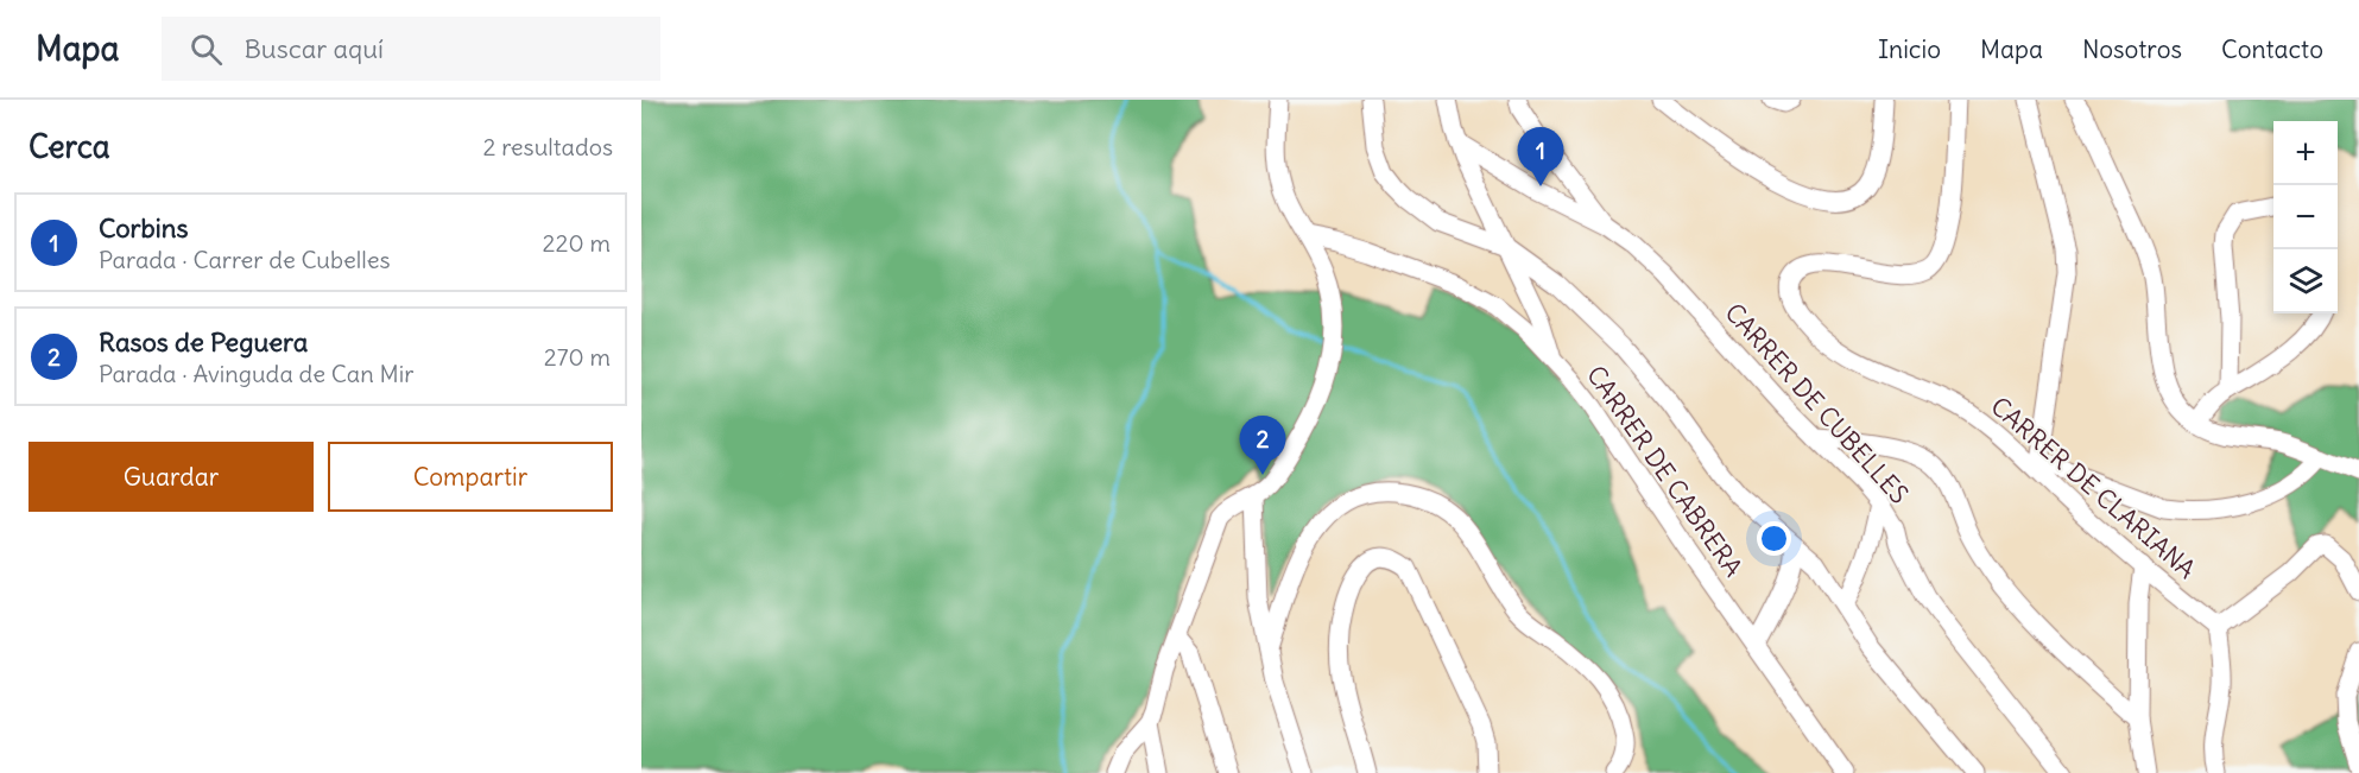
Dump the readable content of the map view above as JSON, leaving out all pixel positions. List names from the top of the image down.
{
  "streets": {
    "street": ["CARRER DE CUBELLES", "CARRER DE CABRERA", "CARRER DE CLARIANA"]
  },
  "page": {
    "header": "Mapa",
    "search": "Buscar aquí",
    "nav": [
      "Inicio",
      "Mapa",
      "Nosotros",
      "Contacto"
    ],
    "heading": ["Cerca", "2 resultados"],
    "map_buttons": ["+", "−"],
    "pins": ["1", "2"],
    "list": [
      {
        "mark": "1",
        "name": "Corbins",
        "note": "Parada · Carrer de Cubelles",
        "value": "220 m"
      },
      {
        "mark": "2",
        "name": "Rasos de Peguera",
        "note": "Parada · Avinguda de Can Mir",
        "value": "270 m"
      }
    ],
    "buttons": ["Guardar", "Compartir"]
  }
}
